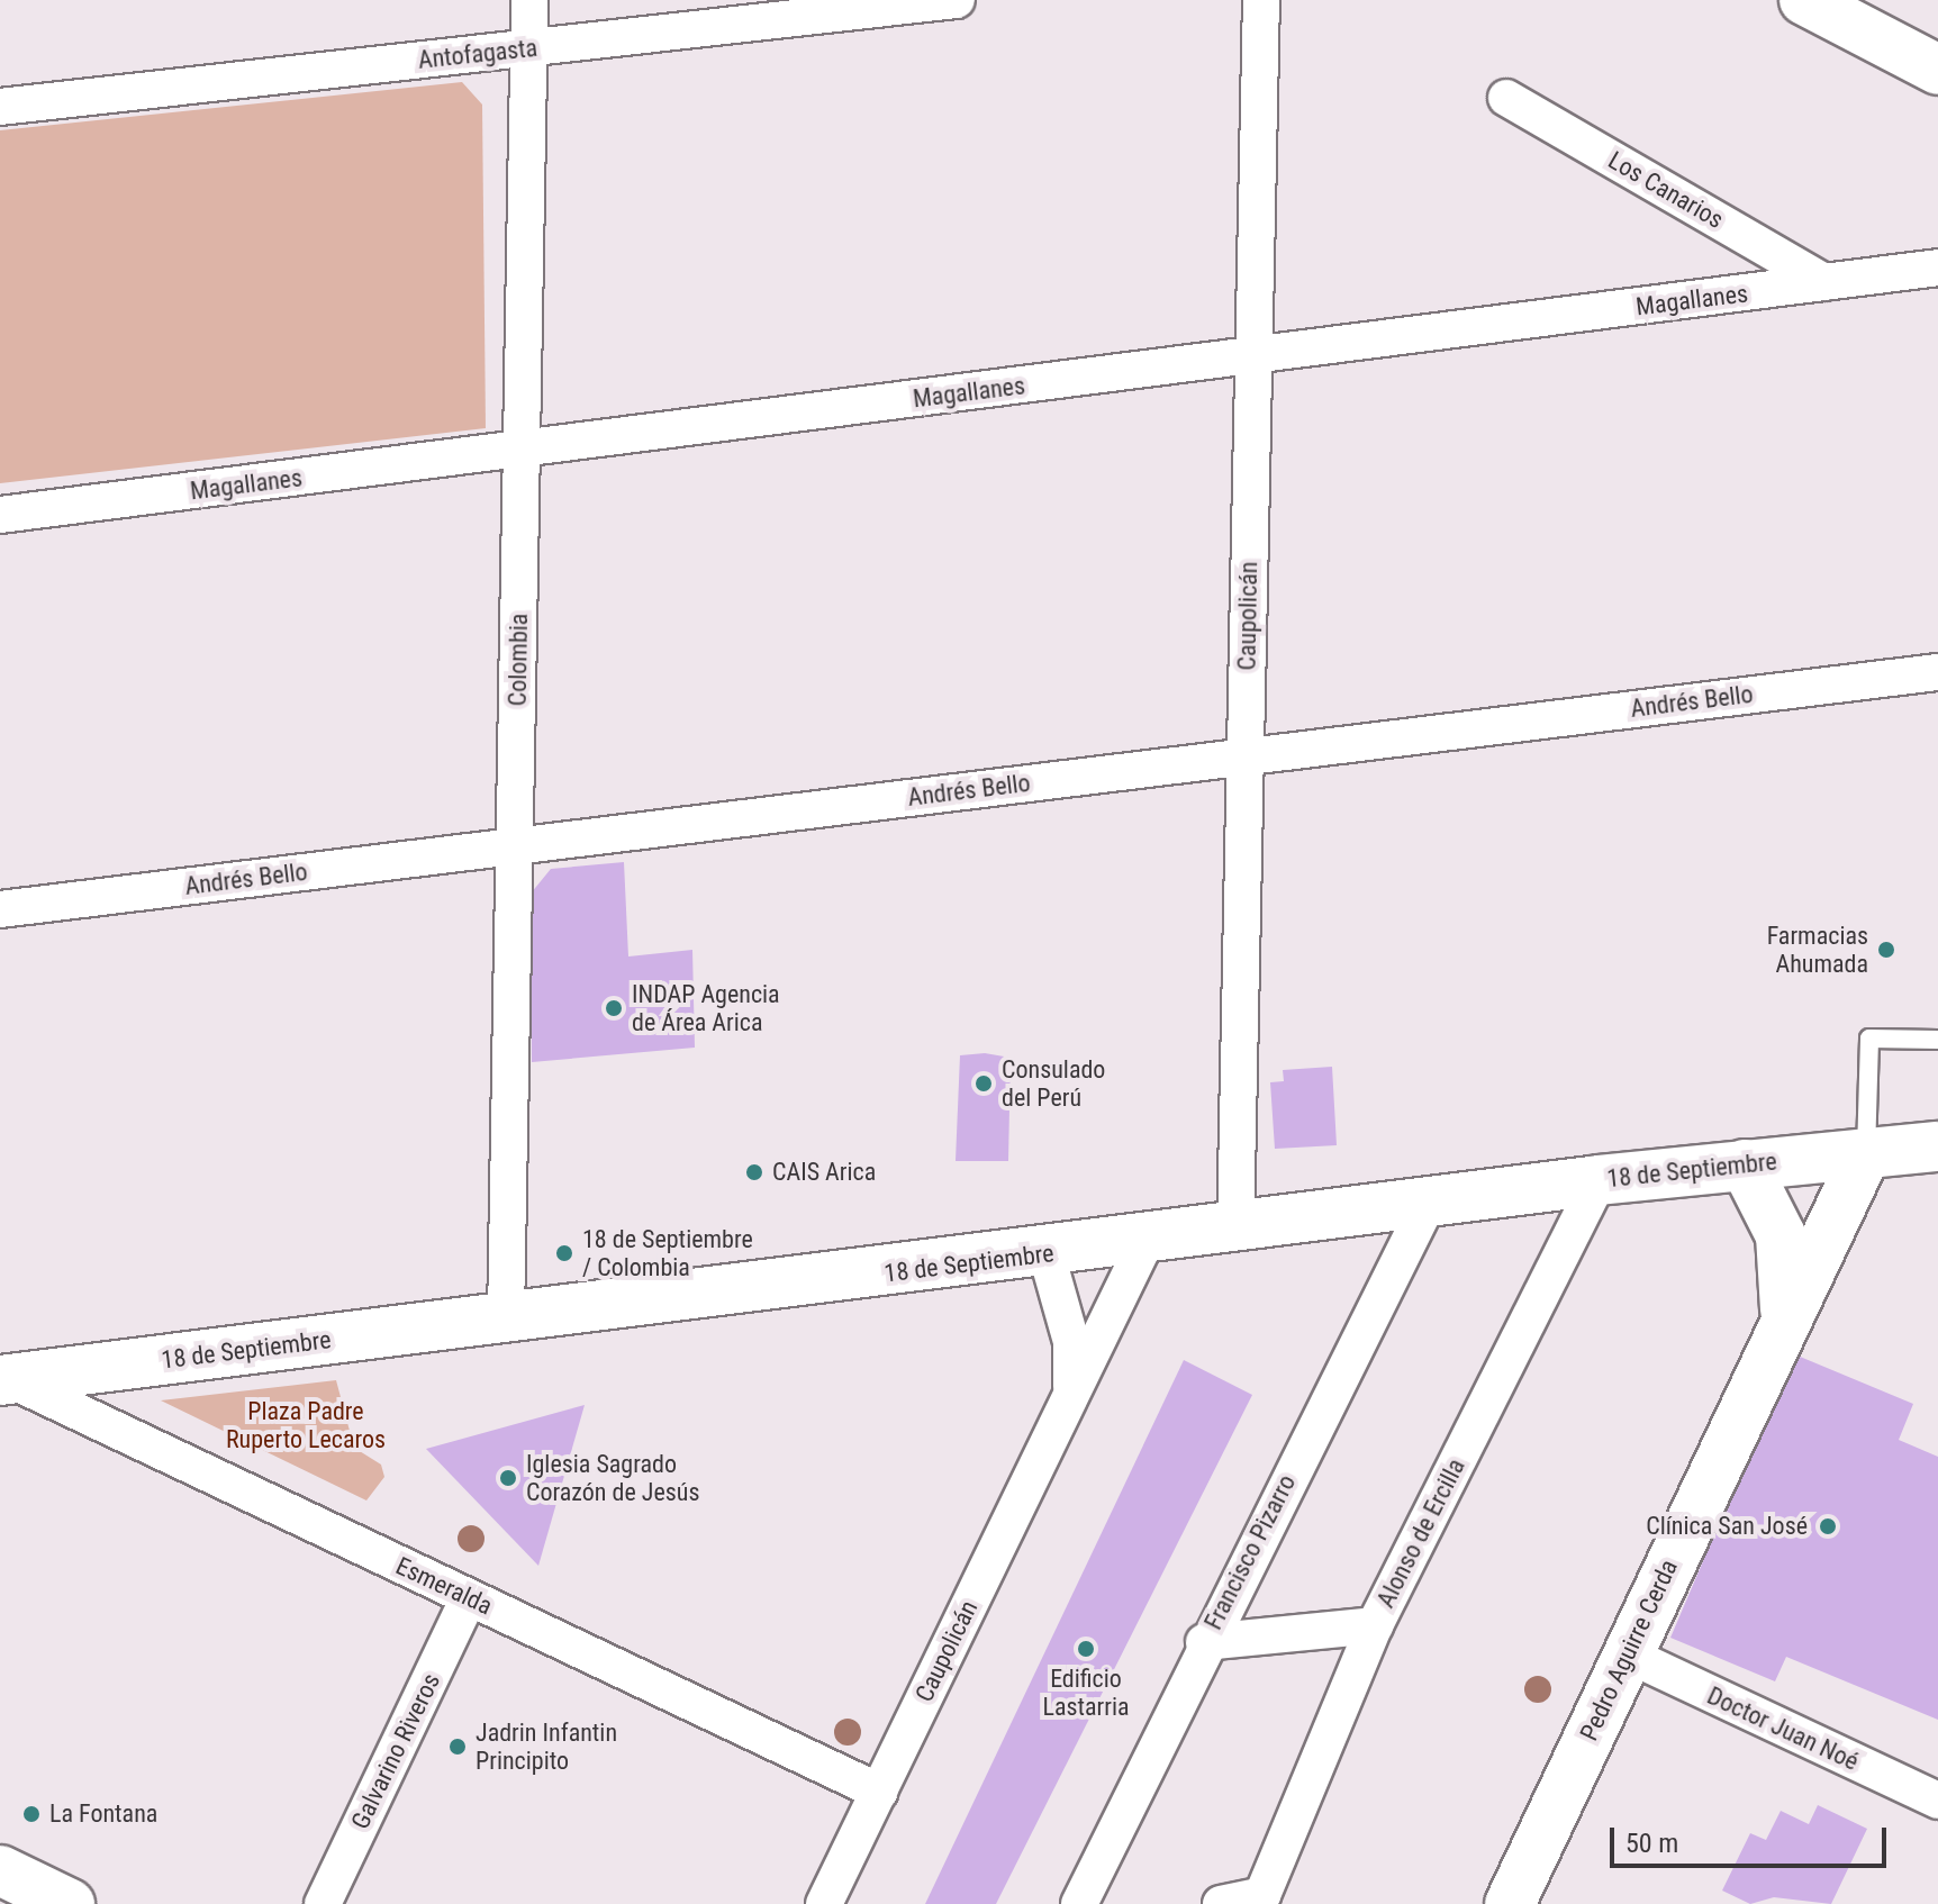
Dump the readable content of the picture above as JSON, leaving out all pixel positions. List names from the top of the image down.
{
  "streets": {
    "main road": ["18 de Septiembre", "Pedro Aguirre Cerda"],
    "street": [
      "Antofagasta",
      "Los Canarios",
      "Magallanes",
      "Caupolicán",
      "Colombia",
      "Andrés Bello",
      "Alonso de Ercilla",
      "Francisco Pizarro",
      "Esmeralda",
      "Doctor Juan Noé",
      "Galvarino Riveros"
    ]
  },
  "crossings": [
    ["Antofagasta", "Colombia"],
    ["Los Canarios", "Magallanes"],
    ["Magallanes", "Caupolicán"],
    ["Magallanes", "Colombia"],
    ["Caupolicán", "Andrés Bello"],
    ["Caupolicán", "18 de Septiembre"],
    ["Caupolicán", "Esmeralda"],
    ["Colombia", "Andrés Bello"],
    ["Colombia", "18 de Septiembre"],
    ["18 de Septiembre", "Alonso de Ercilla"],
    ["18 de Septiembre", "Francisco Pizarro"],
    ["18 de Septiembre", "Esmeralda"],
    ["18 de Septiembre", "Pedro Aguirre Cerda"],
    ["Esmeralda", "Galvarino Riveros"],
    ["Pedro Aguirre Cerda", "Doctor Juan Noé"]
  ],
  "parks": ["Plaza Padre Ruperto Lecaros"],
  "places": [
    "Farmacias Ahumada",
    "INDAP Agencia de Área Arica",
    "Consulado del Perú",
    "CAIS Arica",
    "18 de Septiembre / Colombia",
    "Iglesia Sagrado Corazón de Jesús",
    "Clínica San José",
    "Edificio Lastarria",
    "Jadrin Infantin Principito",
    "La Fontana"
  ],
  "scale_bar": "50 m"
}
